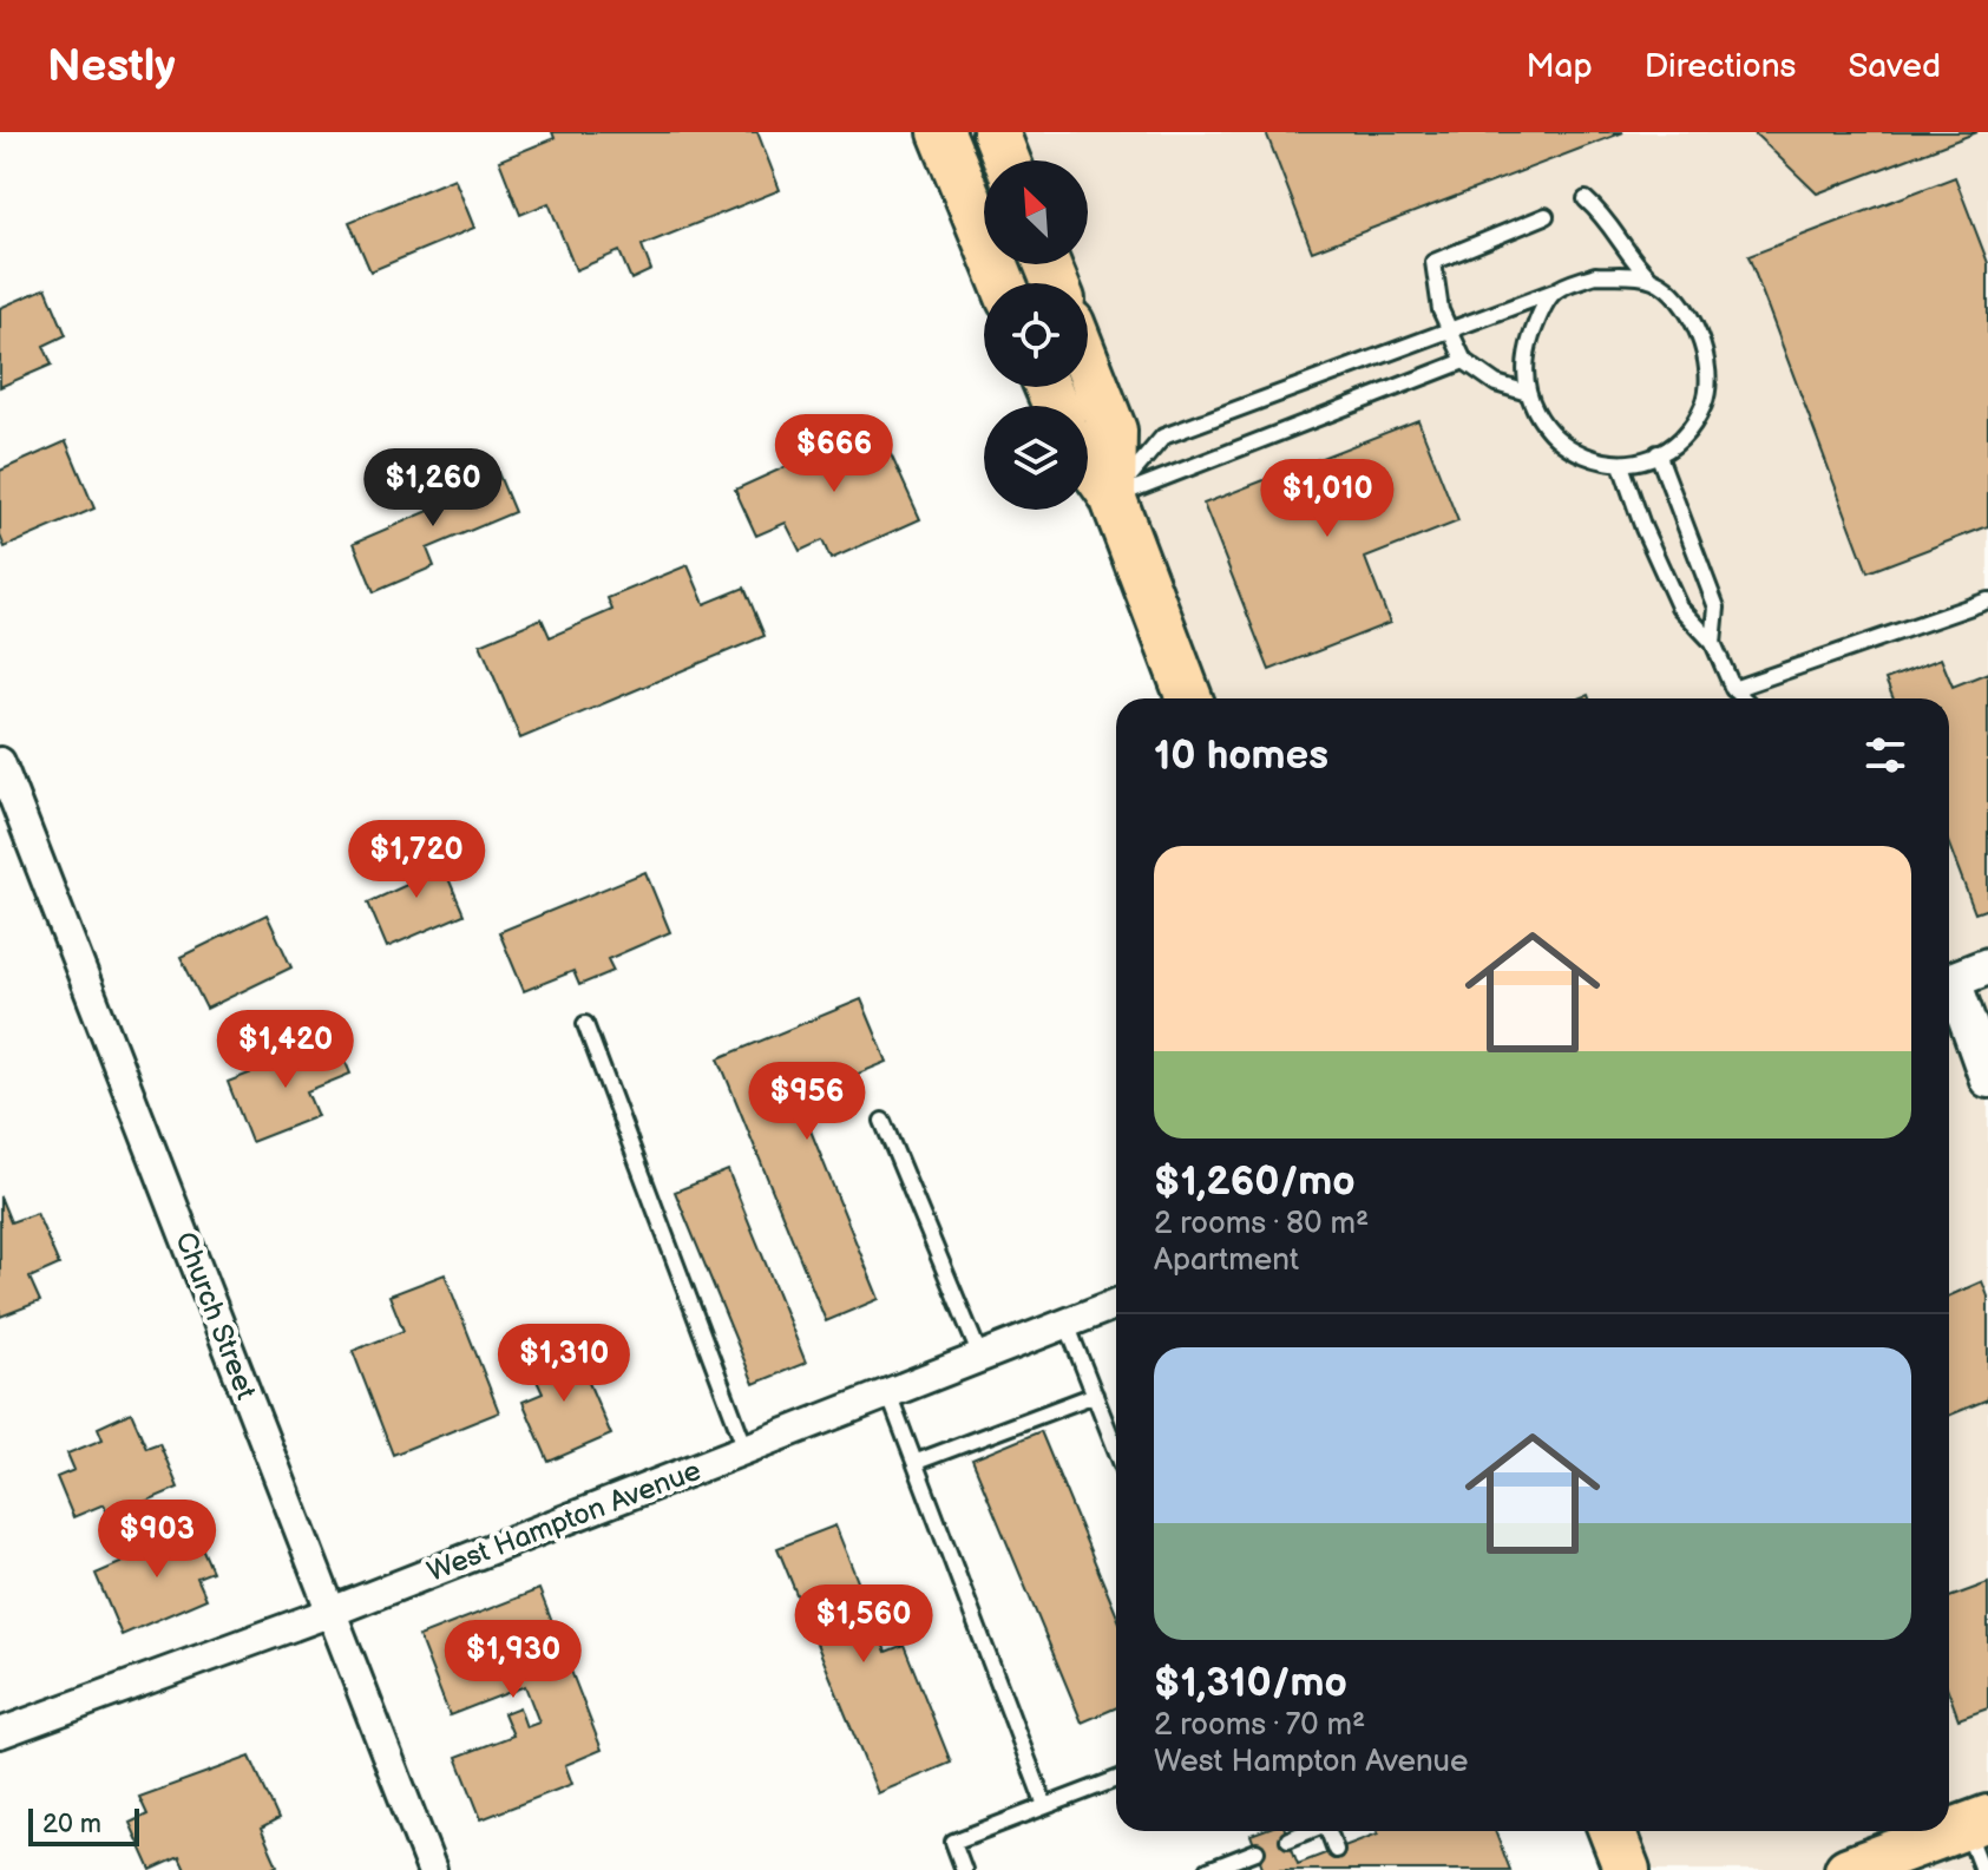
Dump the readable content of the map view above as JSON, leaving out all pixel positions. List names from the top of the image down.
{
  "streets": {
    "street": ["Church Street", "West Hampton Avenue"]
  },
  "crossings": [
    ["Church Street", "West Hampton Avenue"]
  ],
  "scale_bar": "20 m",
  "north": "top left",
  "page": {
    "header": "Nestly",
    "nav": ["Map", "Directions", "Saved"],
    "price": [
      "$666",
      "$1,260",
      "$1,010",
      "$1,720",
      "$1,420",
      "$956",
      "$1,310",
      "$903",
      "$1,560",
      "$1,930"
    ],
    "heading": "10 homes",
    "list": [
      {
        "name": "$1,260/mo",
        "note": "2 rooms · 80 m² · Apartment"
      },
      {
        "name": "$1,310/mo",
        "note": "2 rooms · 70 m² · West Hampton Avenue"
      }
    ],
    "scale": "20 m"
  }
}
